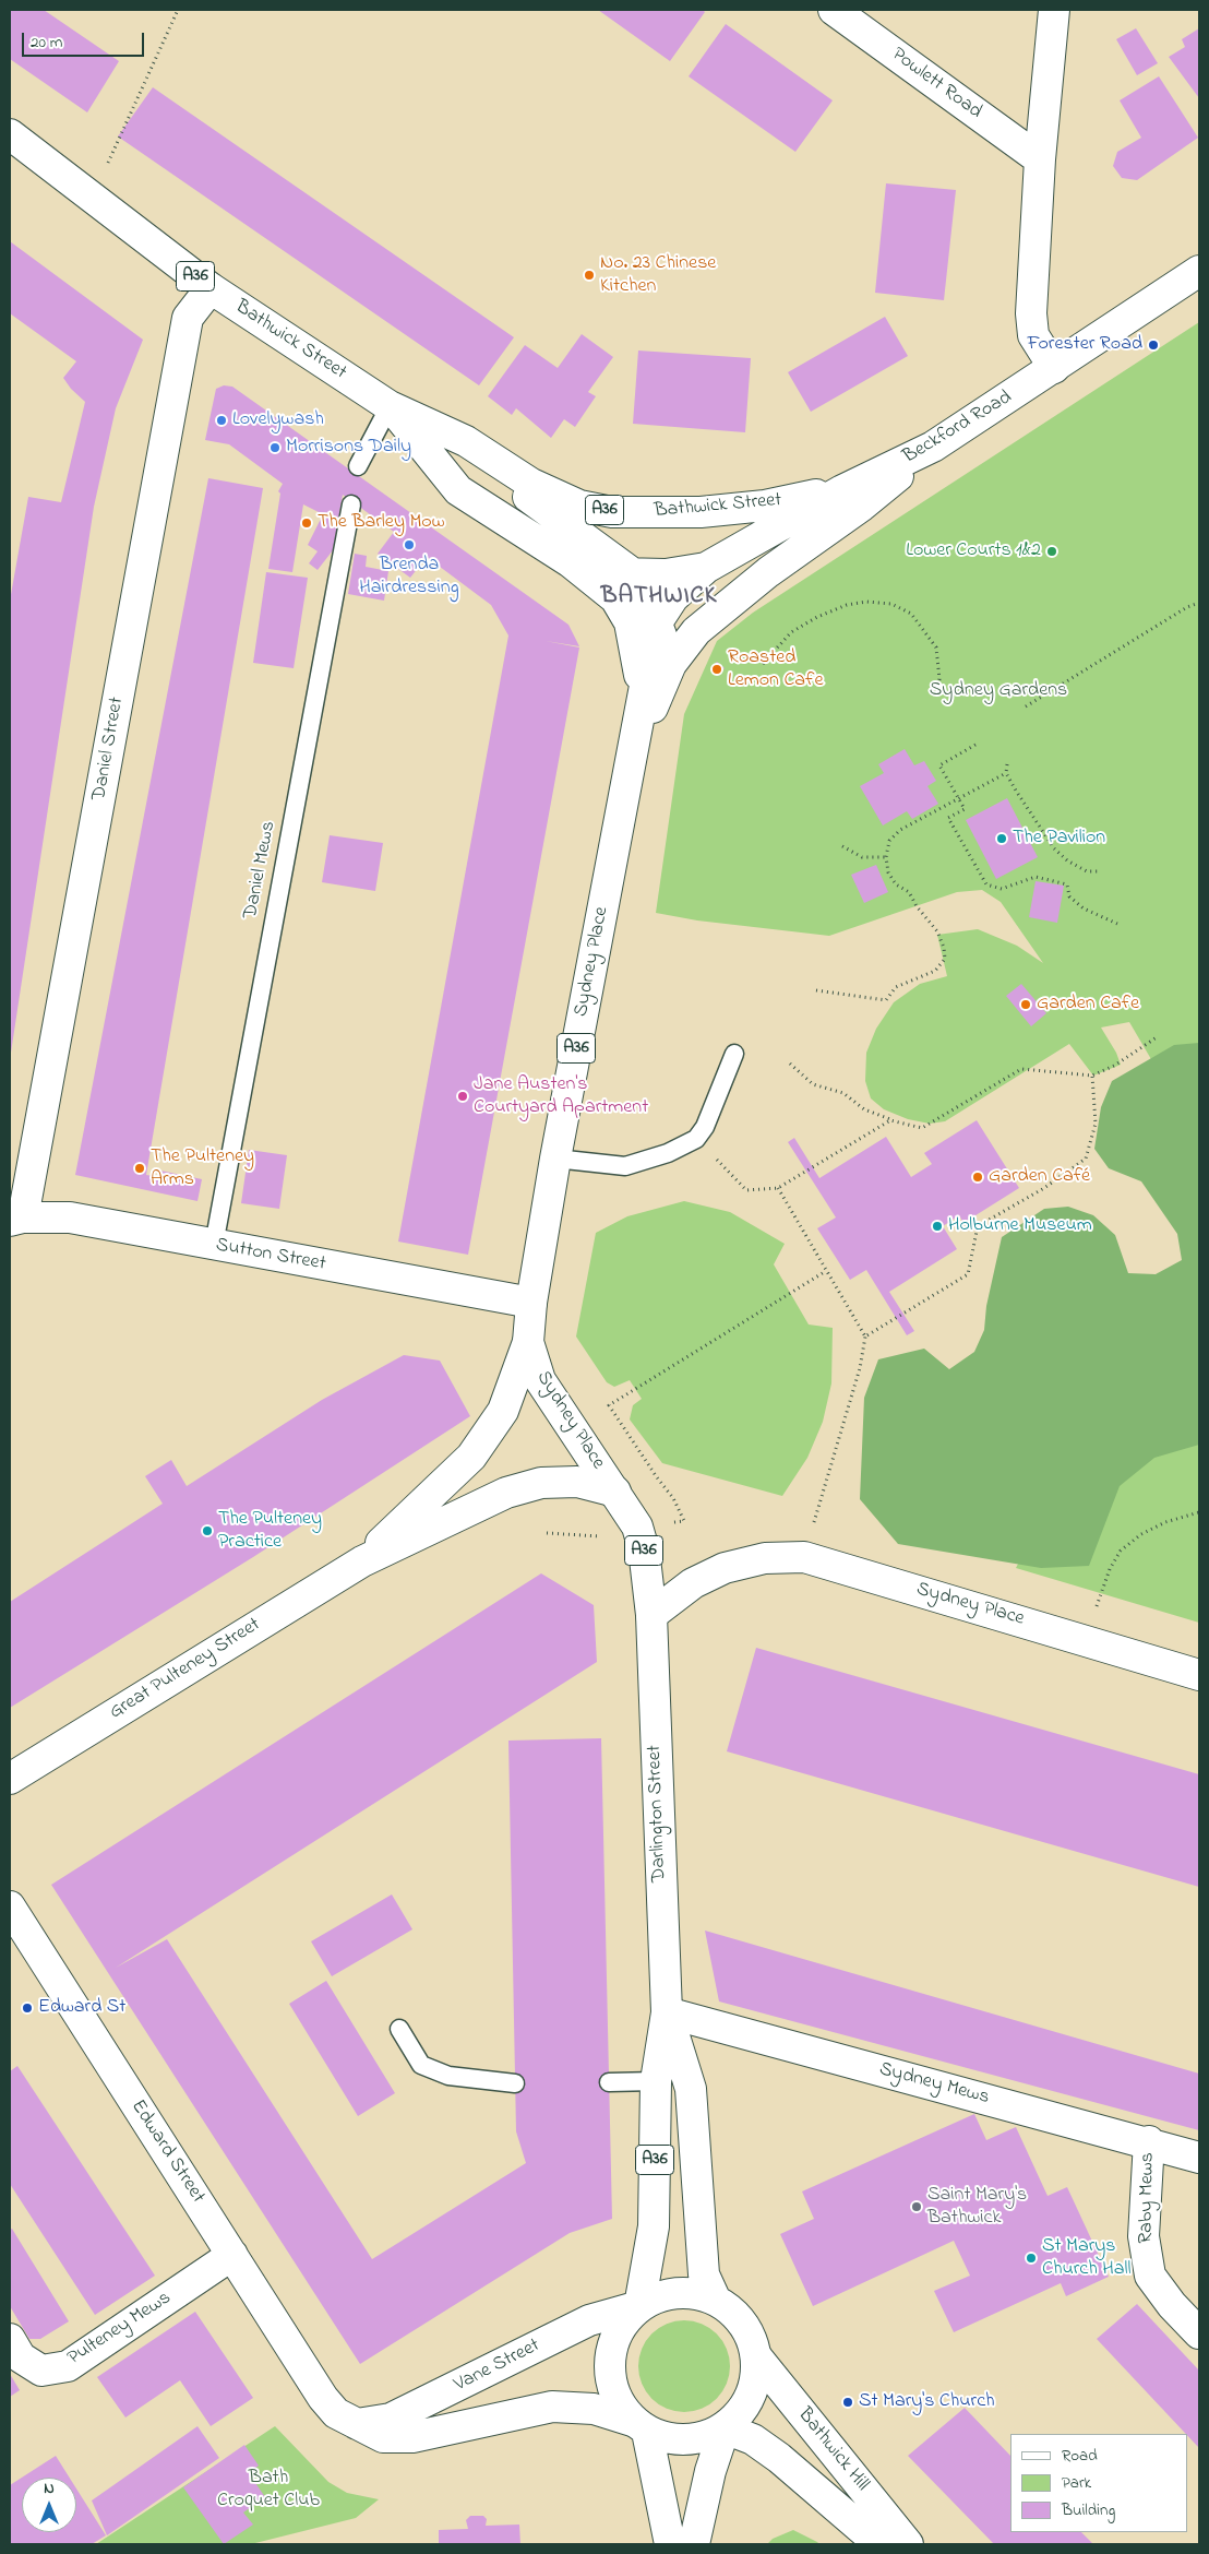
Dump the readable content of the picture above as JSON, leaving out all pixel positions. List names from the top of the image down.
{
  "streets": {
    "main road": [
      "Powlett Road",
      "A36",
      "Bathwick Street",
      "Beckford Road",
      "Daniel Street",
      "Sydney Place",
      "Sutton Street",
      "Great Pulteney Street",
      "Darlington Street",
      "Sydney Mews",
      "Edward Street",
      "Raby Mews",
      "Pulteney Mews",
      "Vane Street",
      "Bathwick Hill"
    ],
    "lane": ["Daniel Mews"]
  },
  "crossings": [
    ["A36", "Bathwick Street"],
    ["A36", "Beckford Road"],
    ["A36", "Sydney Place"],
    ["A36", "Darlington Street"],
    ["A36", "Vane Street"],
    ["A36", "Bathwick Hill"],
    ["Bathwick Street", "Beckford Road"],
    ["Bathwick Street", "Daniel Street"],
    ["Bathwick Street", "Sydney Place"],
    ["Beckford Road", "Sydney Place"],
    ["Daniel Street", "Sutton Street"],
    ["Daniel Mews", "Sutton Street"],
    ["Sydney Place", "Sutton Street"],
    ["Sydney Place", "Great Pulteney Street"],
    ["Sydney Place", "Darlington Street"],
    ["Darlington Street", "Sydney Mews"],
    ["Darlington Street", "Vane Street"],
    ["Darlington Street", "Bathwick Hill"],
    ["Sydney Mews", "Raby Mews"],
    ["Edward Street", "Pulteney Mews"],
    ["Edward Street", "Vane Street"],
    ["Vane Street", "Bathwick Hill"]
  ],
  "districts": ["BATHWICK"],
  "parks": ["Sydney Gardens", "Bath Croquet Club"],
  "places": [
    "No. 23 Chinese Kitchen",
    "Forester Road",
    "Lovelywash",
    "Morrisons Daily",
    "The Barley Mow",
    "Brenda Hairdressing",
    "Lower Courts 1&2",
    "Roasted Lemon Cafe",
    "The Pavilion",
    "Garden Cafe",
    "Jane Austen's Courtyard Apartment",
    "The Pulteney Arms",
    "Garden Café",
    "Holburne Museum",
    "The Pulteney Practice",
    "Edward St",
    "Saint Mary's Bathwick",
    "St Marys Church Hall",
    "St Mary's Church"
  ],
  "legend": ["Road", "Park", "Building"],
  "scale_bar": "20 m",
  "north": "top"
}
